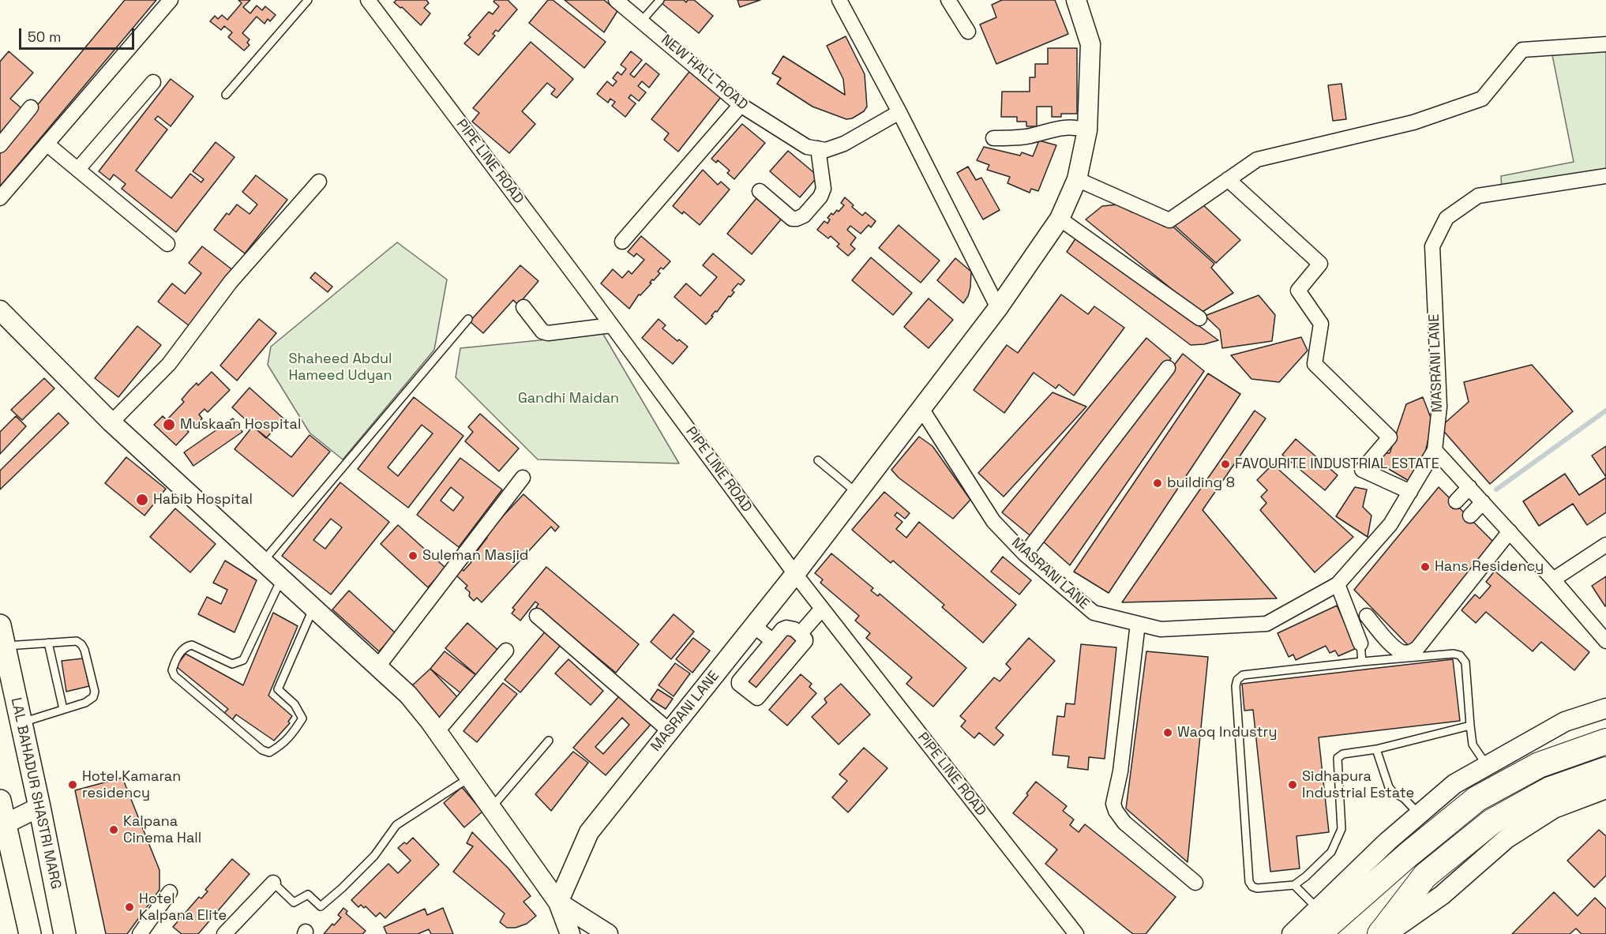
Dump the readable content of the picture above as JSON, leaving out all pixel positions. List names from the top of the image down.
{
  "streets": {
    "main road": ["LAL BAHADUR SHASTRI MARG"],
    "street": ["NEW HALL ROAD", "PIPE LINE ROAD", "MASRANI LANE"]
  },
  "crossings": [
    ["PIPE LINE ROAD", "MASRANI LANE"]
  ],
  "parks": ["Shaheed Abdul Hameed Udyan", "Gandhi Maidan"],
  "places": [
    "Muskaan Hospital",
    "FAVOURITE INDUSTRIAL ESTATE",
    "building 8",
    "Habib Hospital",
    "Suleman Masjid",
    "Hans Residency",
    "Waoq Industry",
    "Hotel Kamaran residency",
    "Sidhapura Industrial Estate",
    "Kalpana Cinema Hall",
    "Hotel Kalpana Elite"
  ],
  "scale_bar": "50 m"
}
